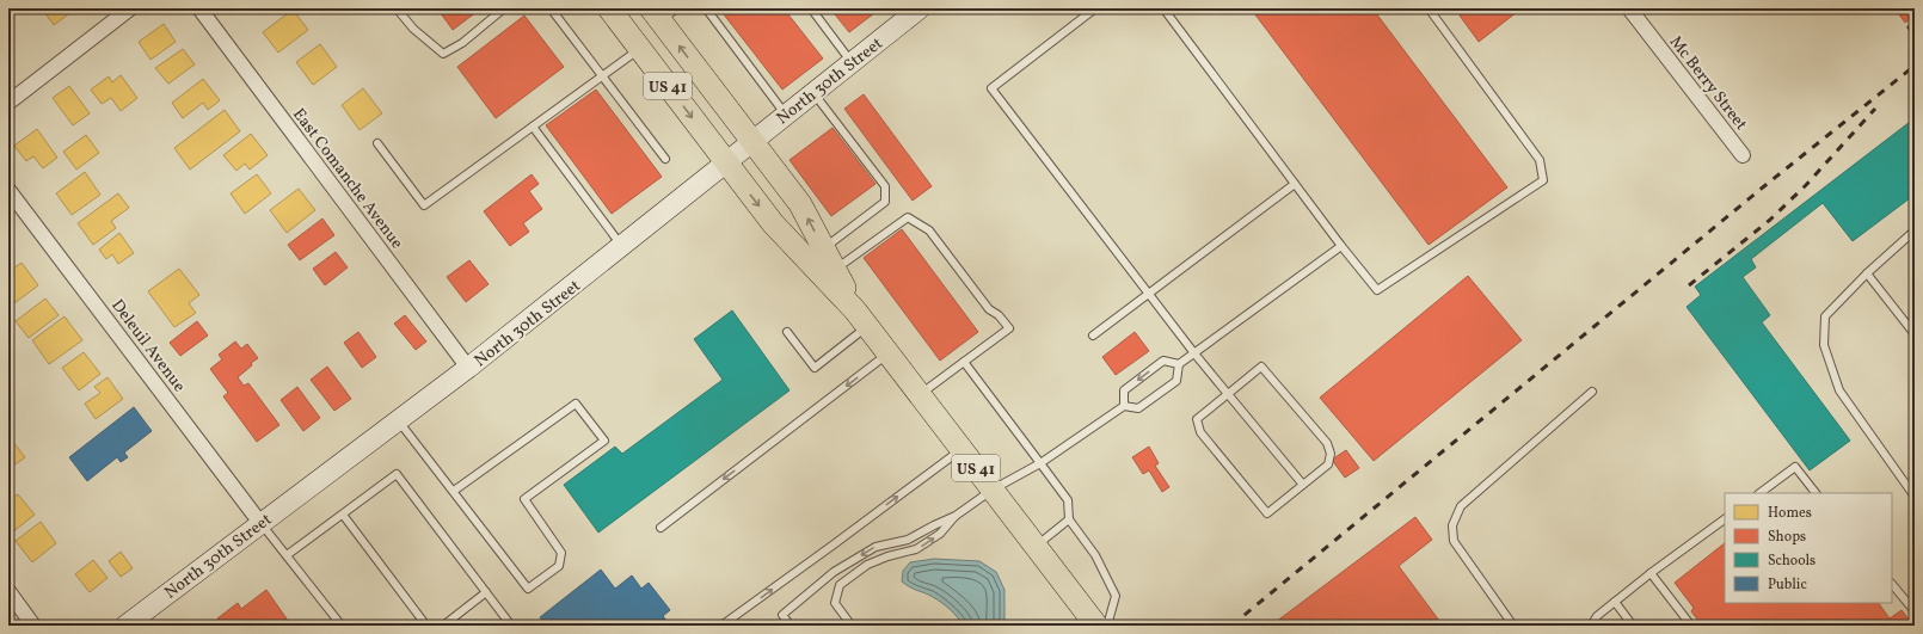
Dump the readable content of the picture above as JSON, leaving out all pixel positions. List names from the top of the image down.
{
  "streets": {
    "main road": ["US 41"],
    "street": [
      "North 30th Street",
      "Mc Berry Street",
      "East Comanche Avenue",
      "Deleuil Avenue"
    ]
  },
  "crossings": [
    ["North 30th Street", "US 41"],
    ["North 30th Street", "East Comanche Avenue"],
    ["North 30th Street", "Deleuil Avenue"]
  ],
  "legend": [
    "Homes",
    "Shops",
    "Schools",
    "Public"
  ]
}
